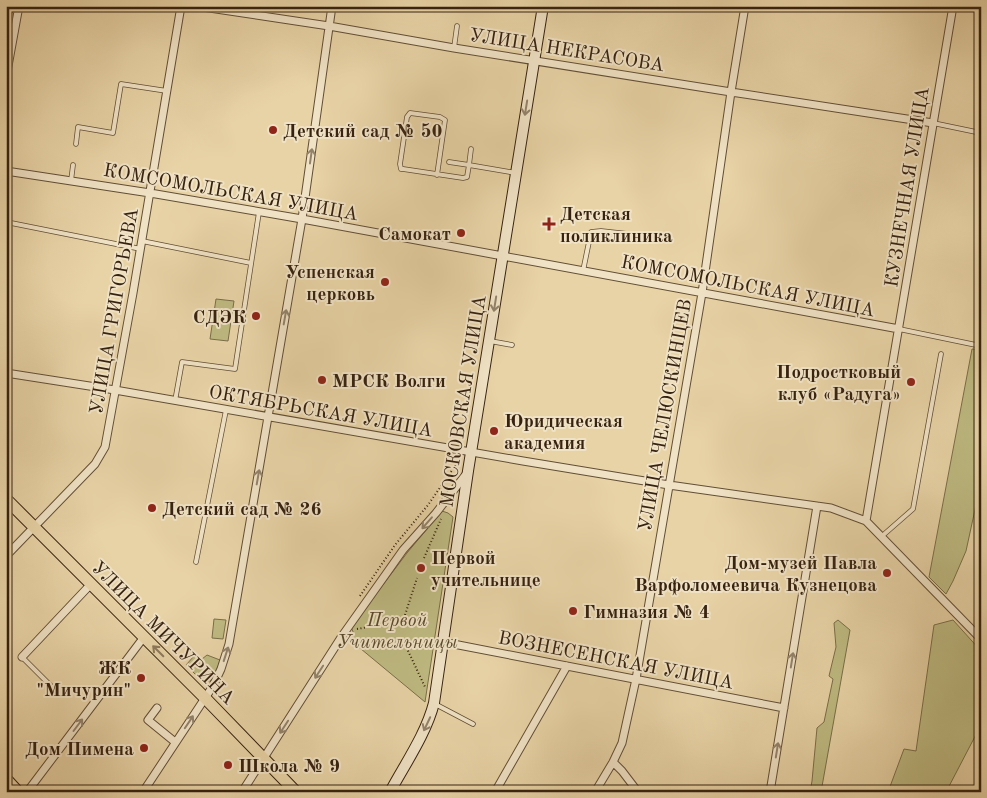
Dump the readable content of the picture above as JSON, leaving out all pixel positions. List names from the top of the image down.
{
  "streets": {
    "main road": ["МОСКОВСКАЯ УЛИЦА", "УЛИЦА МИЧУРИНА"],
    "street": [
      "УЛИЦА НЕКРАСОВА",
      "КУЗНЕЧНАЯ УЛИЦА",
      "КОМСОМОЛЬСКАЯ УЛИЦА",
      "УЛИЦА ГРИГОРЬЕВА",
      "ОКТЯБРЬСКАЯ УЛИЦА",
      "УЛИЦА ЧЕЛЮСКИНЦЕВ",
      "ВОЗНЕСЕНСКАЯ УЛИЦА"
    ]
  },
  "crossings": [
    ["УЛИЦА НЕКРАСОВА", "КУЗНЕЧНАЯ УЛИЦА"],
    ["УЛИЦА НЕКРАСОВА", "МОСКОВСКАЯ УЛИЦА"],
    ["УЛИЦА НЕКРАСОВА", "УЛИЦА ЧЕЛЮСКИНЦЕВ"],
    ["КУЗНЕЧНАЯ УЛИЦА", "КОМСОМОЛЬСКАЯ УЛИЦА"],
    ["КУЗНЕЧНАЯ УЛИЦА", "ОКТЯБРЬСКАЯ УЛИЦА"],
    ["КОМСОМОЛЬСКАЯ УЛИЦА", "УЛИЦА ГРИГОРЬЕВА"],
    ["КОМСОМОЛЬСКАЯ УЛИЦА", "МОСКОВСКАЯ УЛИЦА"],
    ["КОМСОМОЛЬСКАЯ УЛИЦА", "УЛИЦА ЧЕЛЮСКИНЦЕВ"],
    ["УЛИЦА ГРИГОРЬЕВА", "ОКТЯБРЬСКАЯ УЛИЦА"],
    ["УЛИЦА ГРИГОРЬЕВА", "УЛИЦА МИЧУРИНА"],
    ["МОСКОВСКАЯ УЛИЦА", "ОКТЯБРЬСКАЯ УЛИЦА"],
    ["МОСКОВСКАЯ УЛИЦА", "ВОЗНЕСЕНСКАЯ УЛИЦА"],
    ["ОКТЯБРЬСКАЯ УЛИЦА", "УЛИЦА ЧЕЛЮСКИНЦЕВ"],
    ["УЛИЦА ЧЕЛЮСКИНЦЕВ", "ВОЗНЕСЕНСКАЯ УЛИЦА"]
  ],
  "one_way": ["МОСКОВСКАЯ УЛИЦА"],
  "parks": ["Первой Учительницы"],
  "places": {
    "other": [
      "Детский сад № 50",
      "Самокат",
      "Успенская церковь",
      "СДЭК",
      "МРСК Волги",
      "Подростковый клуб «Радуга»",
      "Юридическая академия",
      "Детский сад № 26",
      "Первой учительнице",
      "Дом-музей Павла Варфоломеевича Кузнецова",
      "Гимназия № 4",
      "ЖК \"Мичурин\"",
      "Дом Пимена",
      "Школа № 9"
    ],
    "health": ["Детская поликлиника"]
  }
}
